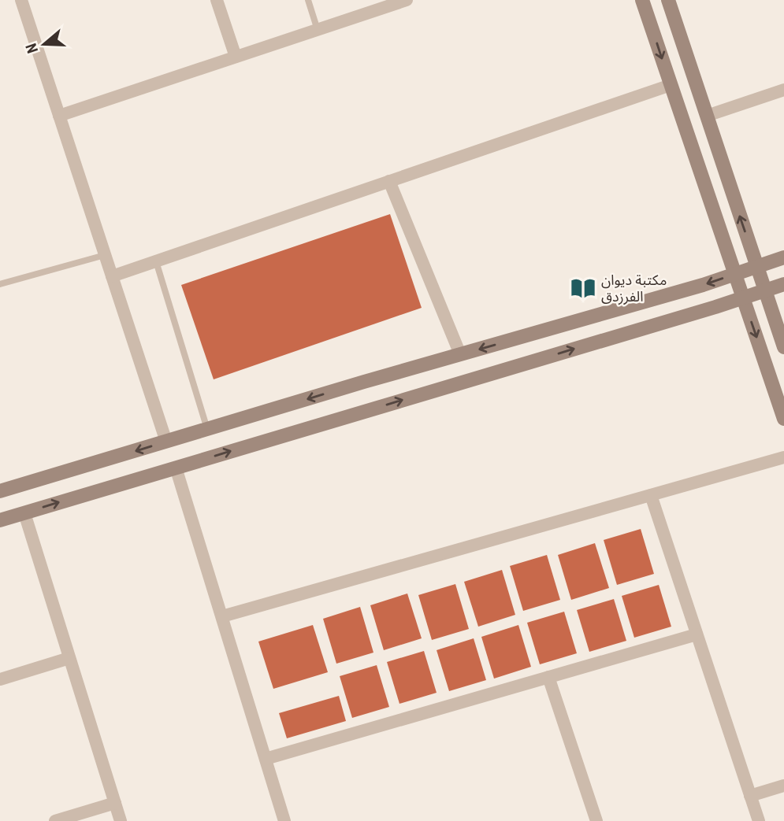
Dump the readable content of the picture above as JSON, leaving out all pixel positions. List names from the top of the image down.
{
  "places": {
    "library": ["مكتبة ديوان الفرزدق"]
  },
  "north": "left"
}
